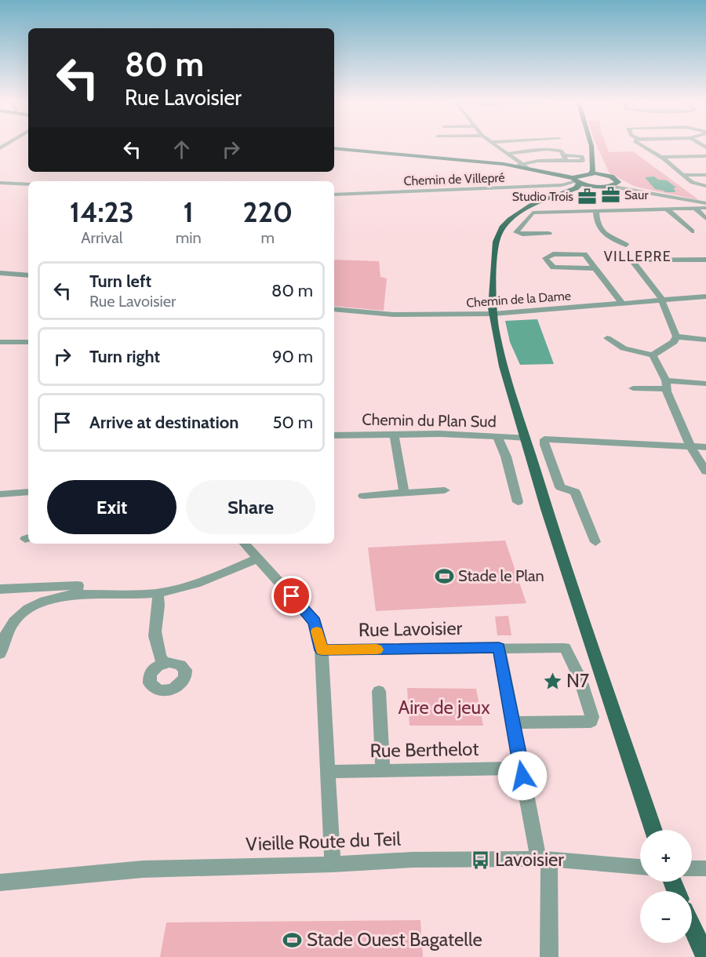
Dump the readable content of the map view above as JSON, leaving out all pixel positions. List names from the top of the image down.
{
  "streets": {
    "street": [
      "Chemin de Villepré",
      "Chemin de la Dame",
      "Chemin du Plan Sud",
      "Rue Lavoisier",
      "Rue Berthelot",
      "Vieille Route du Teil"
    ]
  },
  "districts": ["VILLEPRE"],
  "parks": ["Aire de jeux"],
  "places": {
    "office": ["Saur", "Studio Trois"],
    "sports": ["Stade le Plan", "Stade Ouest Bagatelle"],
    "place": ["N7"],
    "bus stop": ["Lavoisier"]
  },
  "page": {
    "turn": ["80 m", "Rue Lavoisier"],
    "eta": [
      "14:23",
      "Arrival",
      "1",
      "min",
      "220",
      "m"
    ],
    "list": [
      {
        "name": "Turn left",
        "note": "Rue Lavoisier",
        "value": "80 m"
      },
      {
        "name": "Turn right",
        "value": "90 m"
      },
      {
        "name": "Arrive at destination",
        "value": "50 m"
      }
    ],
    "buttons": ["Exit", "Share"],
    "map_buttons": ["+", "−"]
  }
}
